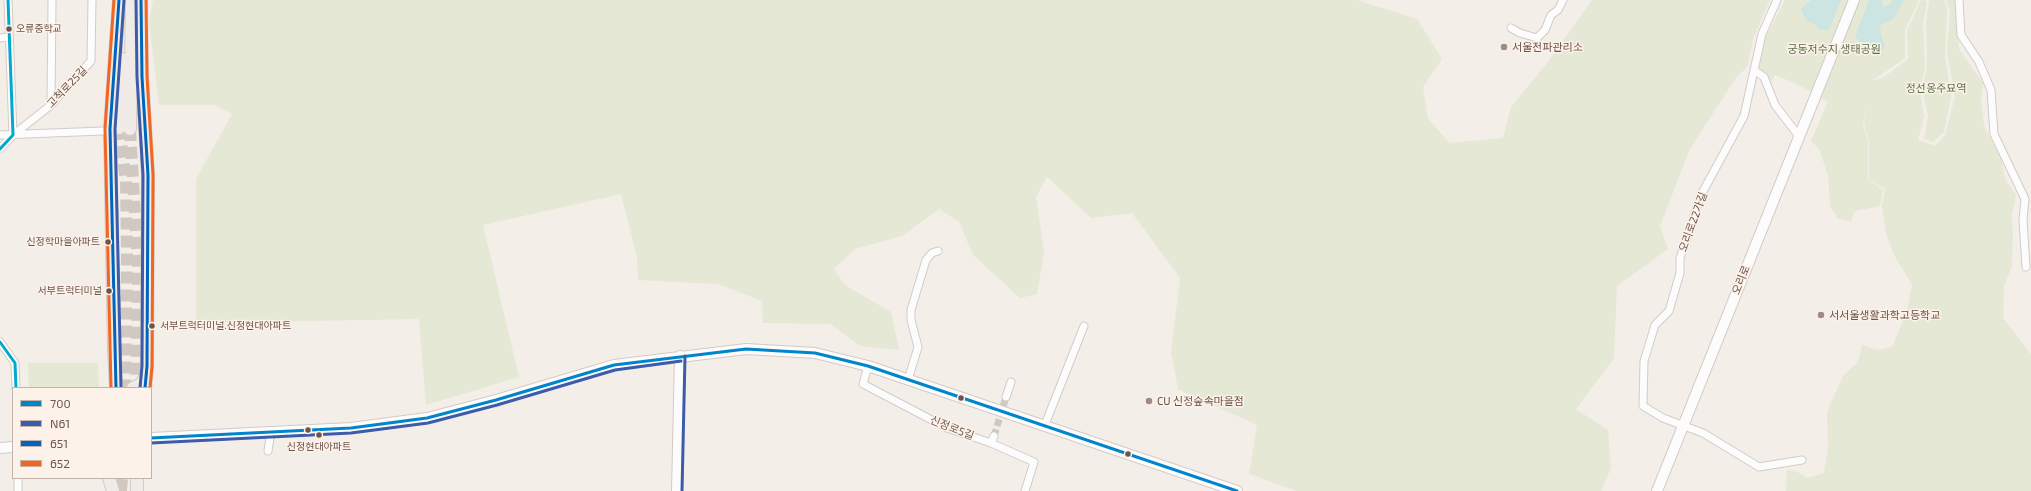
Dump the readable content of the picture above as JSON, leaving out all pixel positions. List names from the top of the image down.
{
  "streets": {
    "main road": ["오리로"],
    "street": ["고척로25길", "오리로22가길", "신정로5길"]
  },
  "crossings": [
    ["오리로22가길", "오리로"]
  ],
  "parks": ["궁동저수지 생태공원", "정선옹주묘역"],
  "places": [
    "오류중학교",
    "서울전파관리소",
    "신정학마을아파트",
    "서부트럭터미널",
    "서서울생활과학고등학교",
    "서부트럭터미널.신정현대아파트",
    "CU 신정숲속마을점",
    "신정현대아파트"
  ],
  "lines": [
    "transit line N61",
    "transit line 651",
    "transit line 652",
    "transit line 700"
  ],
  "legend": [
    "700",
    "N61",
    "651",
    "652"
  ]
}
